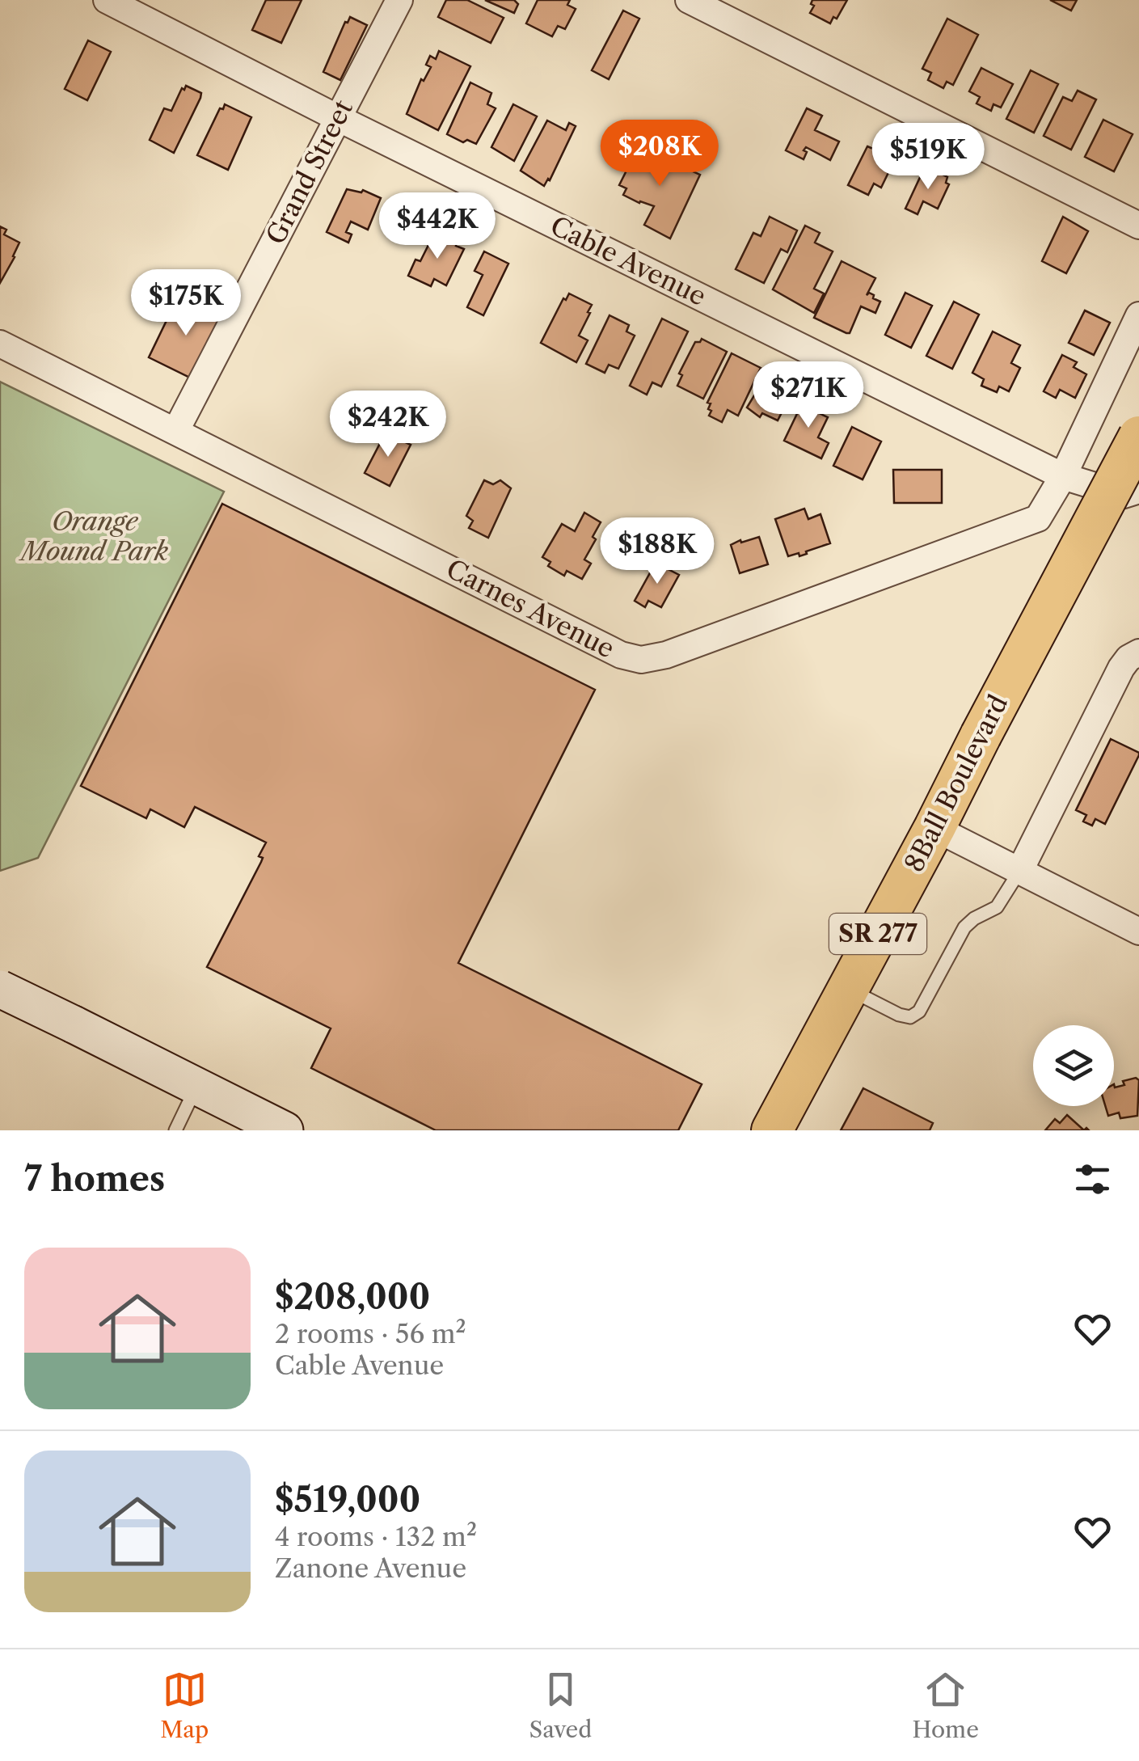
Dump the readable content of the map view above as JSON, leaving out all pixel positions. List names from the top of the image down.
{
  "streets": {
    "main road": ["8Ball Boulevard", "SR 277"],
    "street": ["Grand Street", "Cable Avenue", "Carnes Avenue"]
  },
  "crossings": [
    ["Grand Street", "Cable Avenue"],
    ["Grand Street", "Carnes Avenue"],
    ["Cable Avenue", "Carnes Avenue"]
  ],
  "parks": ["Orange Mound Park"],
  "page": {
    "price": [
      "$208K",
      "$519K",
      "$442K",
      "$175K",
      "$271K",
      "$242K",
      "$188K"
    ],
    "heading": "7 homes",
    "list": [
      {
        "name": "$208,000",
        "note": "2 rooms · 56 m² · Cable Avenue"
      },
      {
        "name": "$519,000",
        "note": "4 rooms · 132 m² · Zanone Avenue"
      }
    ],
    "tabs": ["Map", "Saved", "Home"]
  }
}
